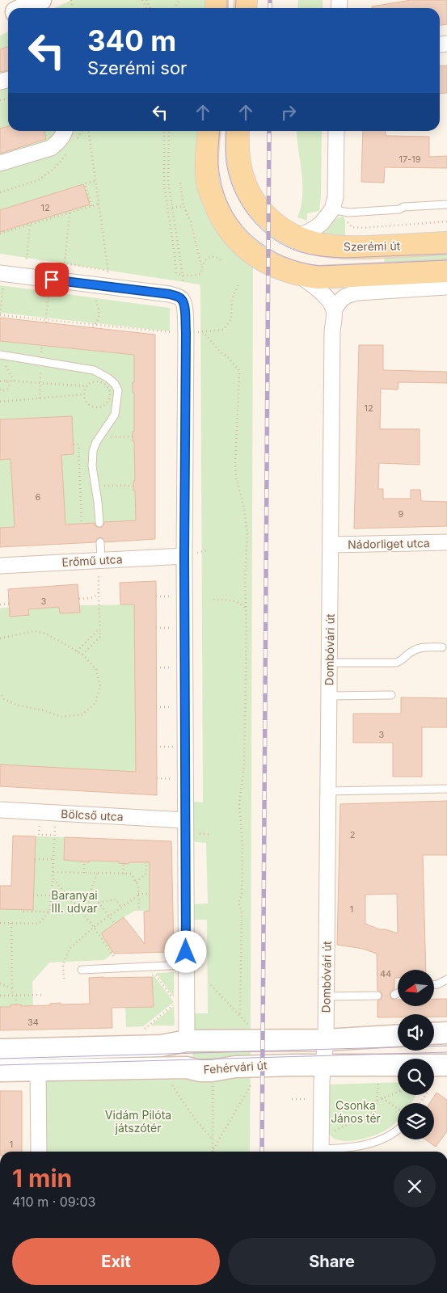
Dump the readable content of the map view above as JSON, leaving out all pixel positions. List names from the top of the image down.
{
  "streets": {
    "main road": ["Szerémi út"],
    "street": [
      "Nádorliget utca",
      "Erőmű utca",
      "Dombóvári út",
      "Bölcső utca",
      "Fehérvári út"
    ]
  },
  "crossings": [
    ["Nádorliget utca", "Dombóvári út"],
    ["Dombóvári út", "Fehérvári út"]
  ],
  "parks": ["Baranyai III. udvar", "Csonka János tér", "Vidám Pilóta játszótér"],
  "house_numbers": [
    "17-19",
    "12",
    "12",
    "6",
    "9",
    "3",
    "3",
    "2",
    "1",
    "44",
    "34",
    "1"
  ],
  "north": "left",
  "page": {
    "turn": ["340 m", "Szerémi sor"],
    "heading": ["1 min", "410 m · 09:03"],
    "buttons": ["Exit", "Share"]
  }
}
